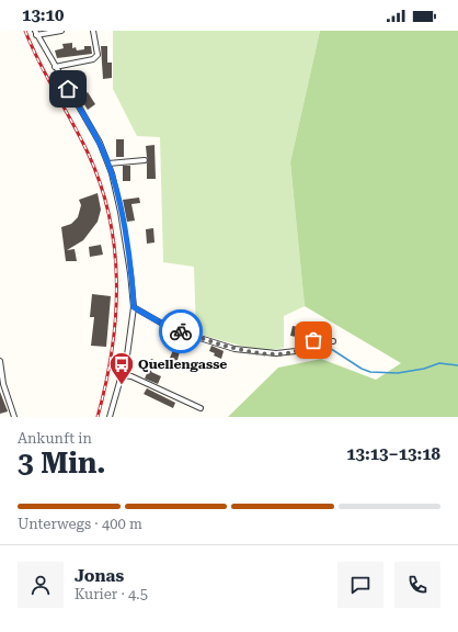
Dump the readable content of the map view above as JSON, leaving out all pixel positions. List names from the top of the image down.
{
  "places": {
    "bus stop": ["Quellengasse"]
  },
  "page": {
    "status": "13:10",
    "heading": ["3 Min.", "Ankunft in", "13:13–13:18"],
    "panel": ["Jonas", "Kurier · 4.5"],
    "bar": "Unterwegs · 400 m"
  }
}
